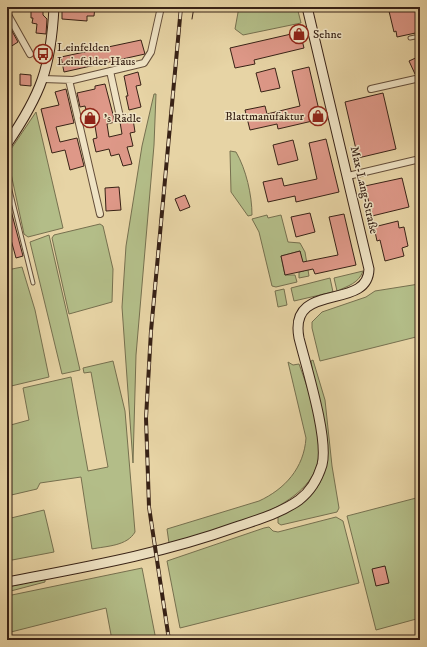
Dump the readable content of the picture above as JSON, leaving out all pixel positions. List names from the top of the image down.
{
  "streets": {
    "main road": ["Max-Lang-Straße"]
  },
  "places": {
    "shop": ["Sehne", "Blattmanufaktur", "'s Rädle"],
    "bus stop": ["Leinfelden Leinfelder Haus"]
  }
}
